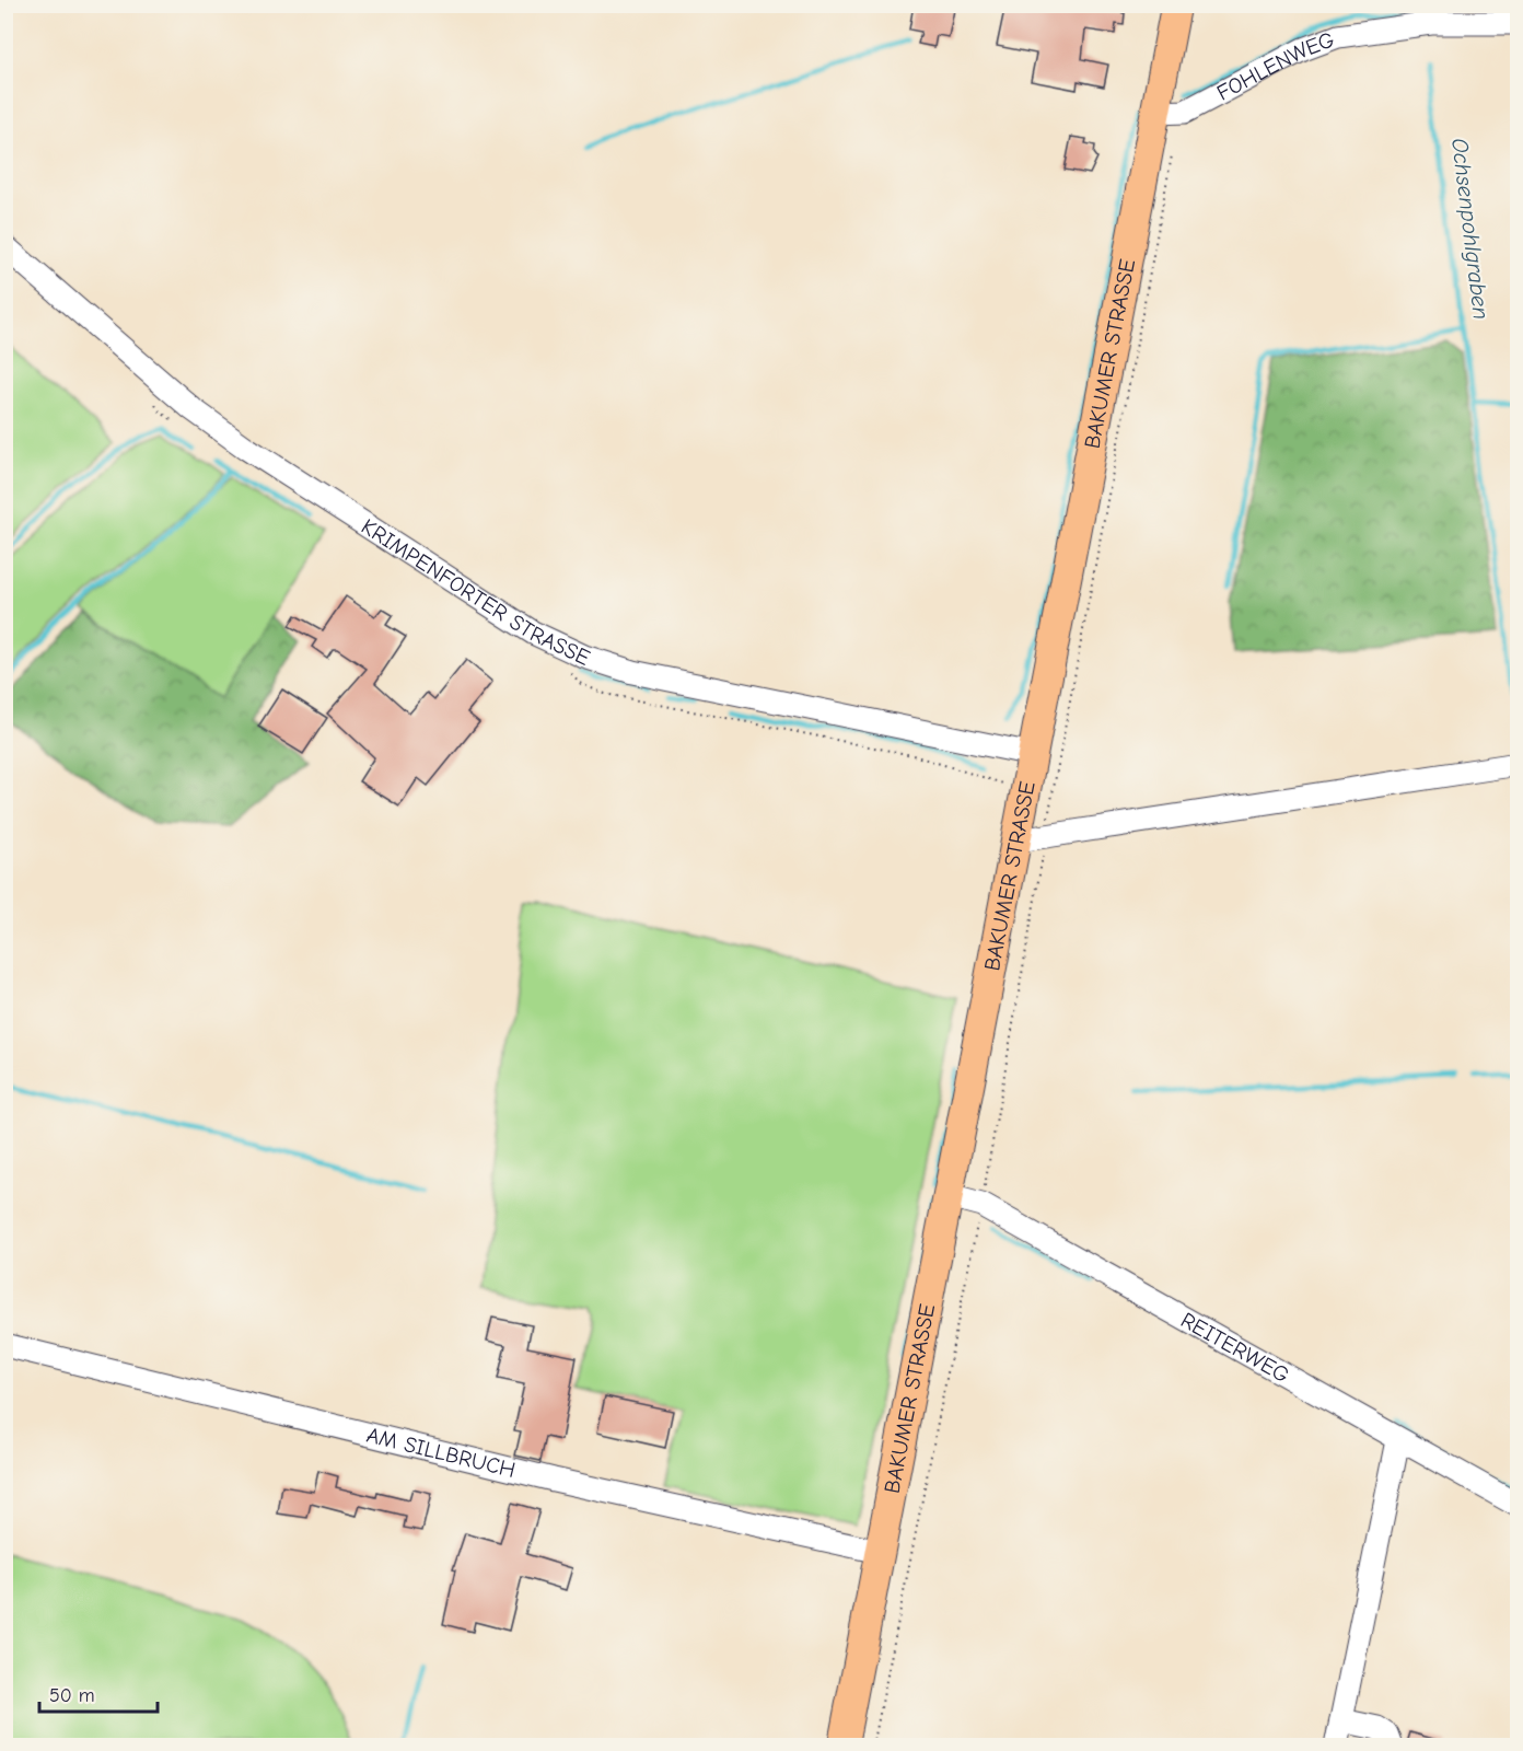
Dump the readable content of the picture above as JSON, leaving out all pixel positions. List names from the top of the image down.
{
  "streets": {
    "main road": ["BAKUMER STRASSE"],
    "street": [
      "FOHLENWEG",
      "KRIMPENFORTER STRASSE",
      "REITERWEG",
      "AM SILLBRUCH"
    ]
  },
  "crossings": [
    ["FOHLENWEG", "BAKUMER STRASSE"],
    ["BAKUMER STRASSE", "KRIMPENFORTER STRASSE"],
    ["BAKUMER STRASSE", "REITERWEG"],
    ["BAKUMER STRASSE", "AM SILLBRUCH"]
  ],
  "water": ["Ochsenpohlgraben"],
  "scale_bar": "50 m"
}
